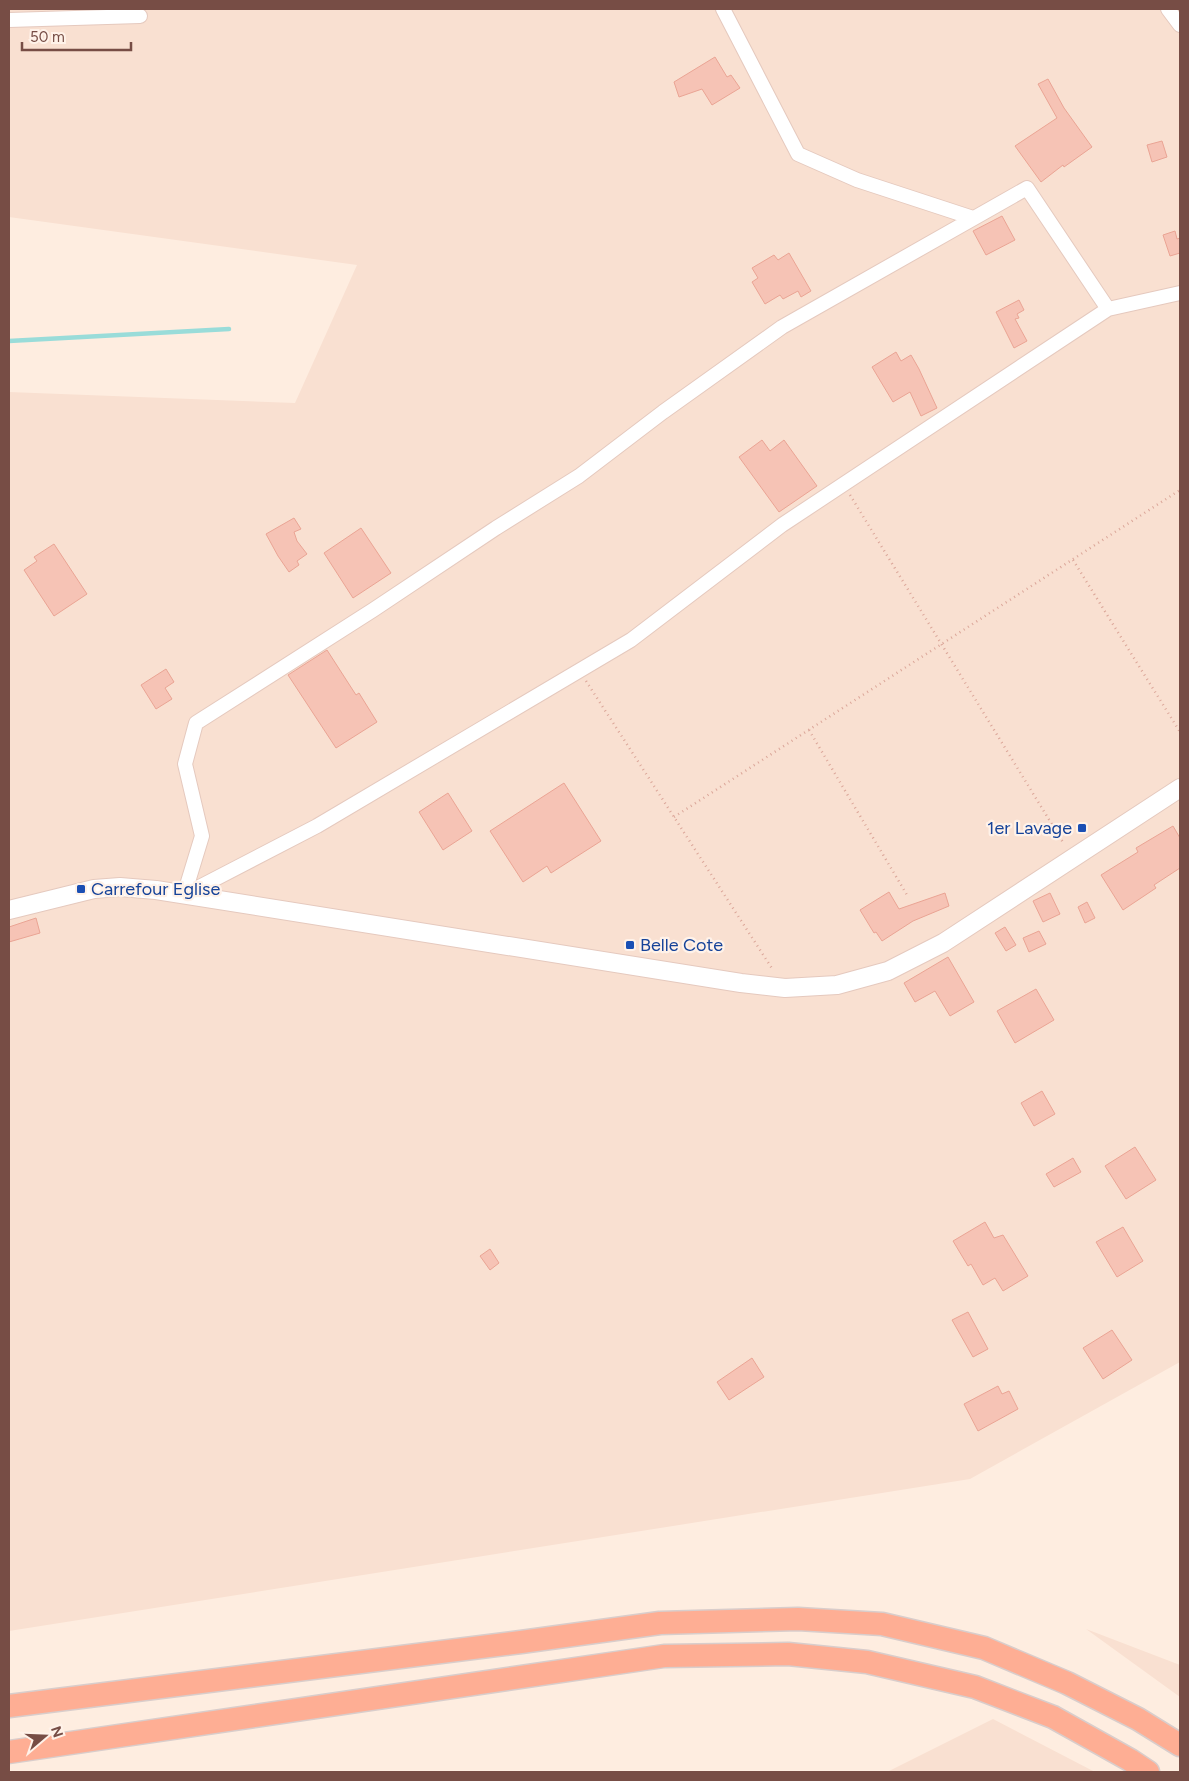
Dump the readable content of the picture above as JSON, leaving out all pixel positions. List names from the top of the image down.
{
  "places": {
    "transit": ["1er Lavage", "Carrefour Eglise", "Belle Cote"]
  },
  "scale_bar": "50 m",
  "north": "right"
}
